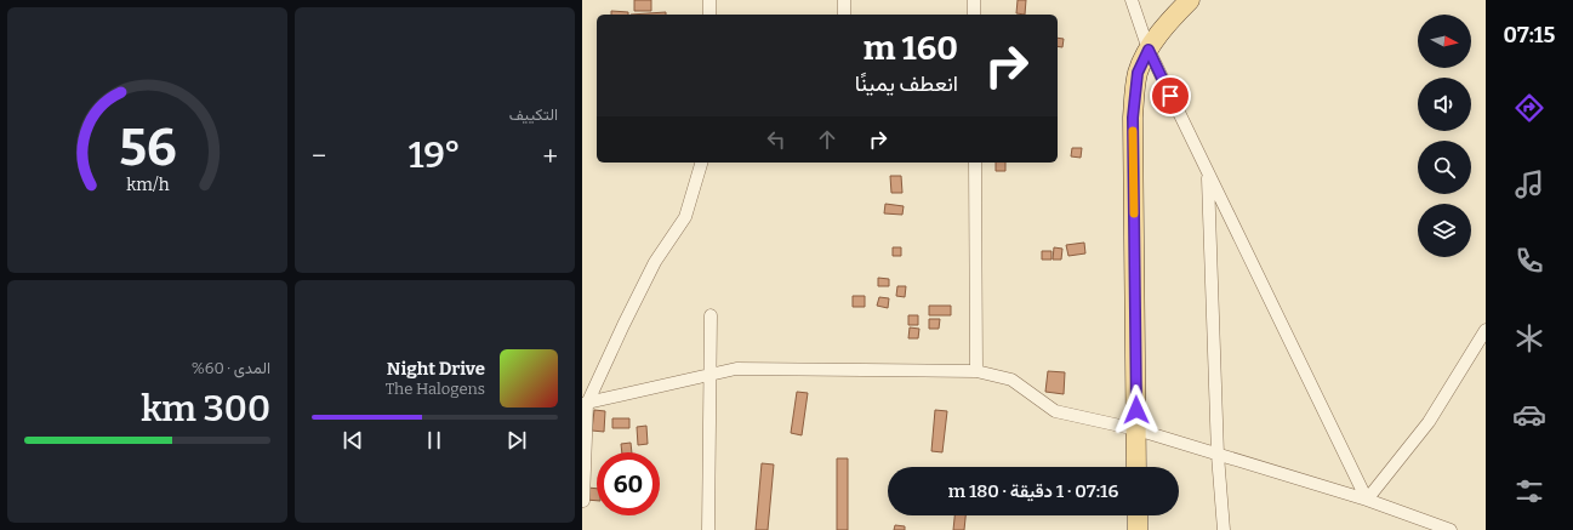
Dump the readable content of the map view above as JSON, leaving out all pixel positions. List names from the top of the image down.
{
  "north": "right",
  "page": {
    "tabs": "07:15",
    "tile": [
      "التكييف",
      ["المدى · 60%", "300 km"]
    ],
    "turn": ["160 m", "انعطف يمينًا"],
    "heat": ["−", "19°", "+"],
    "song": ["Night Drive", "The Halogens"],
    "limit": "60",
    "trip": "07:16 · 1 دقيقة · 180 m",
    "gauge": ["56", "km/h"]
  }
}
